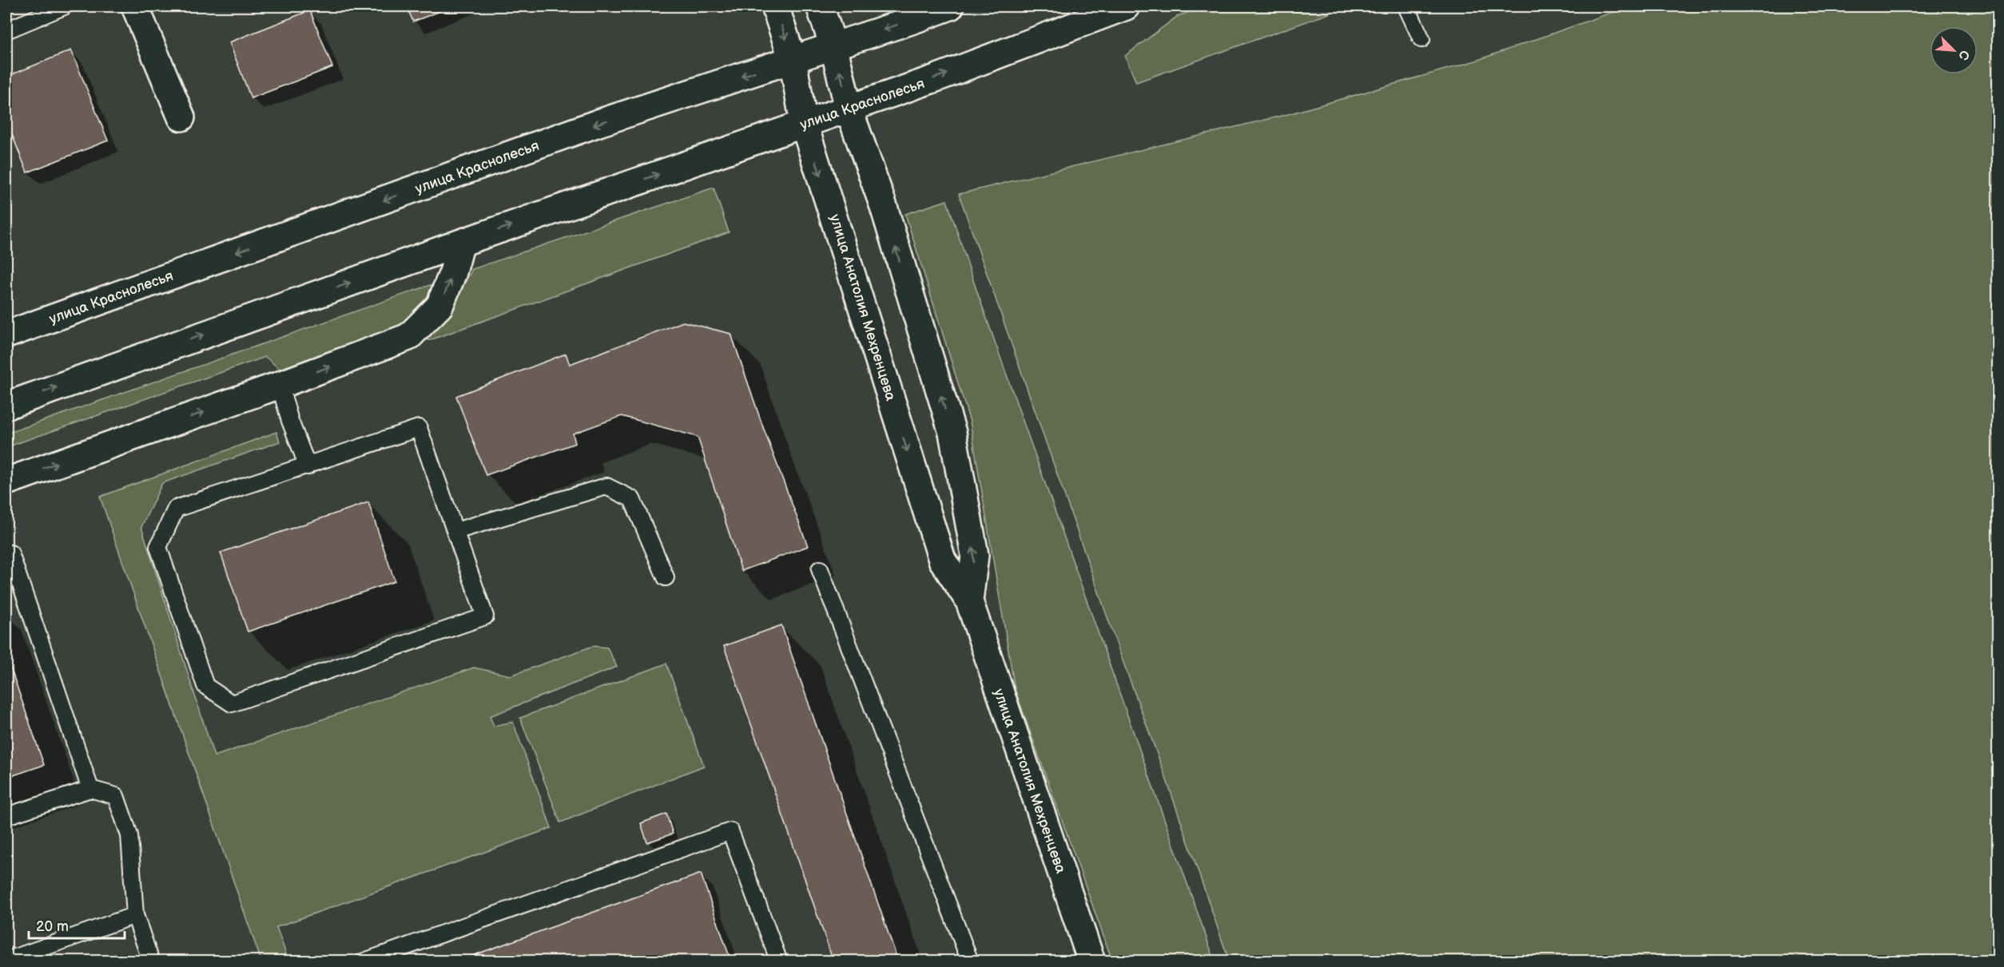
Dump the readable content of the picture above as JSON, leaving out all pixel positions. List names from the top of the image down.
{
  "streets": {
    "street": ["улица Краснолесья", "улица Анатолия Мехренцева"]
  },
  "crossings": [
    ["улица Краснолесья", "улица Анатолия Мехренцева"]
  ],
  "scale_bar": "20 m",
  "north": "bottom right"
}
